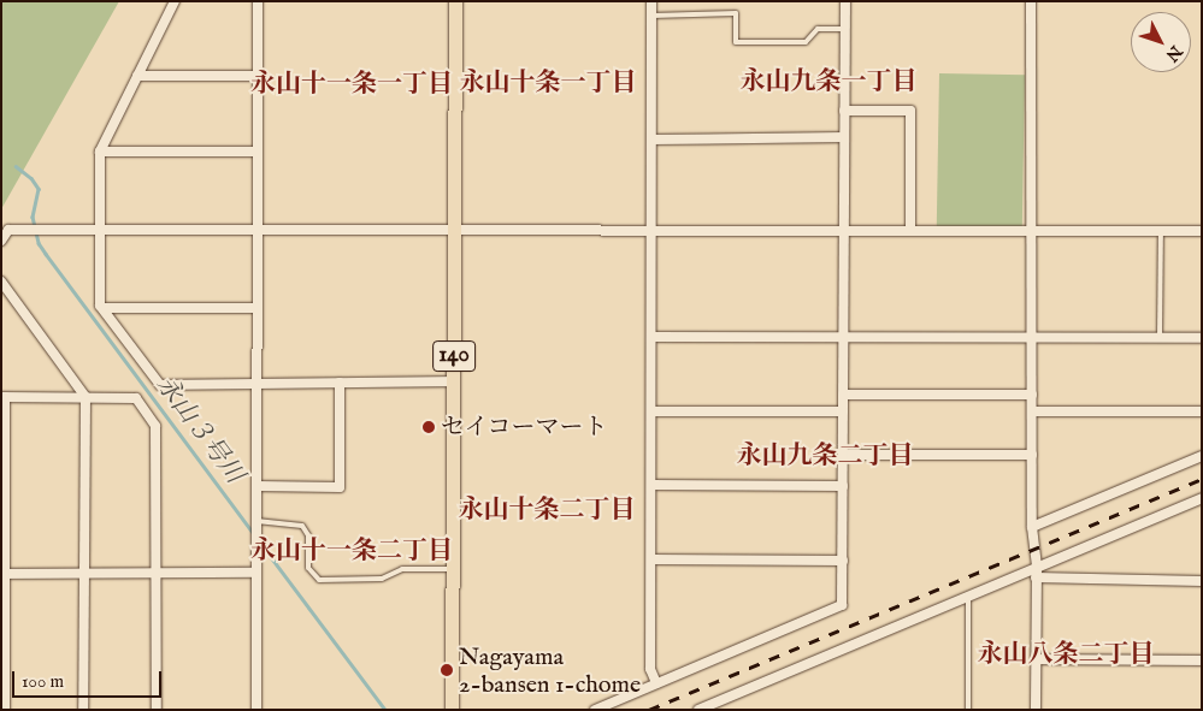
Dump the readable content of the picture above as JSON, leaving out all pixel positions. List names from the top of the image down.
{
  "streets": {
    "main road": ["140"]
  },
  "districts": [
    "永山九条一丁目",
    "永山十条一丁目",
    "永山十一条一丁目",
    "永山九条二丁目",
    "永山十条二丁目",
    "永山十一条二丁目",
    "永山八条二丁目"
  ],
  "water": ["永山３号川"],
  "places": ["セイコーマート", "Nagayama 2-bansen 1-chome"],
  "scale_bar": "100 m",
  "north": "bottom right"
}
